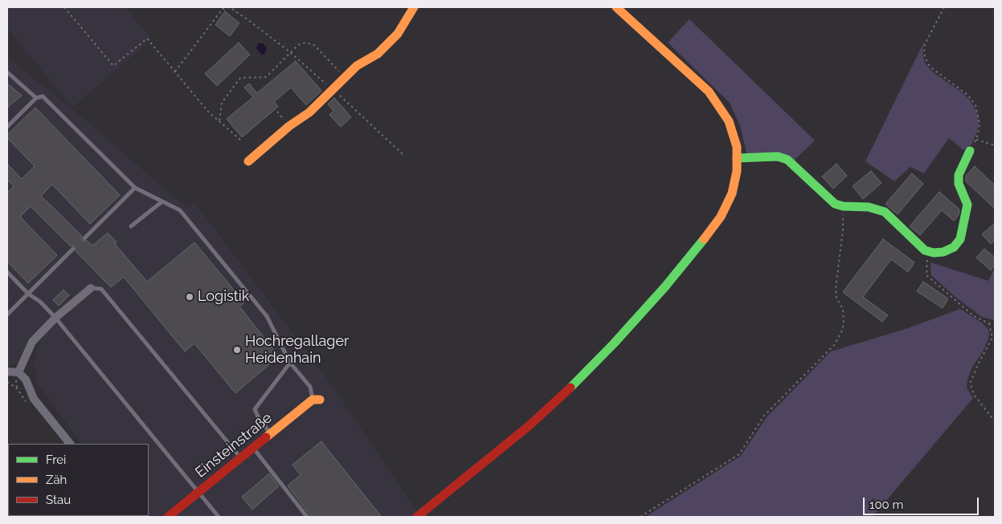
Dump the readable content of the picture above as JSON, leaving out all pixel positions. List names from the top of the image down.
{
  "streets": {
    "street": ["Einsteinstraße"]
  },
  "places": ["Logistik", "Hochregallager Heidenhain"],
  "legend": ["Frei", "Zäh", "Stau"],
  "scale_bar": "100 m"
}
